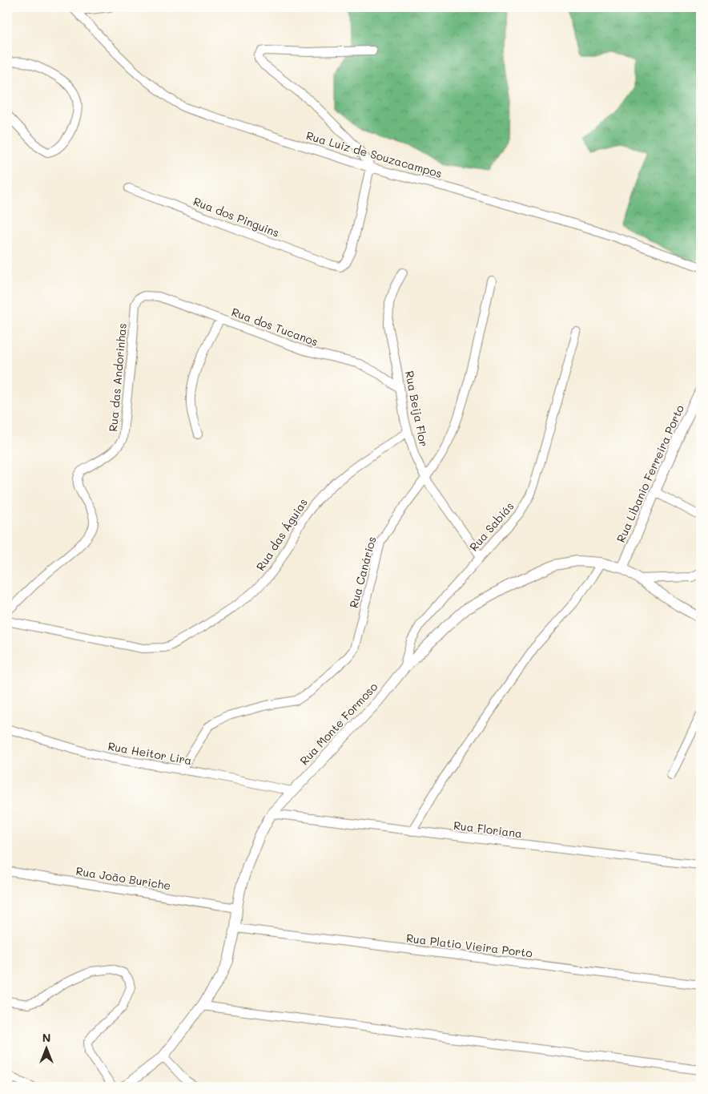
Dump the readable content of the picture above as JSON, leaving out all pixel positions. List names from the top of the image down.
{
  "streets": {
    "street": [
      "Rua Luiz de Souzacampos",
      "Rua dos Pinguins",
      "Rua dos Tucanos",
      "Rua das Andorinhas",
      "Rua Beija Flor",
      "Rua Libanio Ferreira Porto",
      "Rua Sabiás",
      "Rua das Águias",
      "Rua Canários",
      "Rua Monte Formoso",
      "Rua Heitor Lira",
      "Rua Floriana",
      "Rua João Buriche",
      "Rua Platio Vieira Porto"
    ]
  },
  "crossings": [
    ["Rua Luiz de Souzacampos", "Rua dos Pinguins"],
    ["Rua dos Tucanos", "Rua das Andorinhas"],
    ["Rua dos Tucanos", "Rua Beija Flor"],
    ["Rua Beija Flor", "Rua Sabiás"],
    ["Rua Beija Flor", "Rua das Águias"],
    ["Rua Beija Flor", "Rua Canários"],
    ["Rua Libanio Ferreira Porto", "Rua Monte Formoso"],
    ["Rua Sabiás", "Rua Monte Formoso"],
    ["Rua Canários", "Rua Heitor Lira"],
    ["Rua Monte Formoso", "Rua Heitor Lira"],
    ["Rua Monte Formoso", "Rua Floriana"],
    ["Rua Monte Formoso", "Rua João Buriche"],
    ["Rua Monte Formoso", "Rua Platio Vieira Porto"]
  ],
  "north": "top"
}
